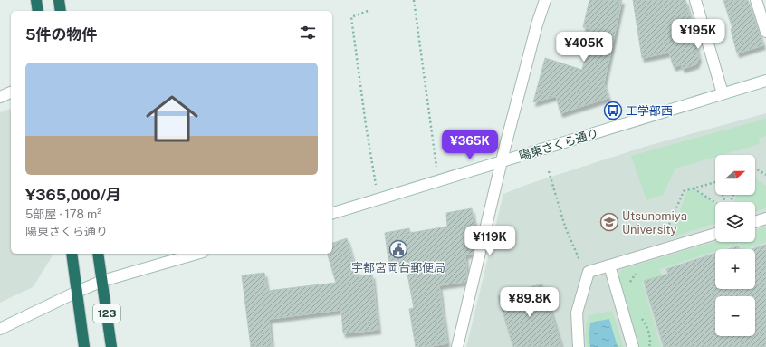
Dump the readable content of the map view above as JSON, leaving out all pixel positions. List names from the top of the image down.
{
  "streets": {
    "highway": ["123"],
    "street": ["陽東さくら通り"]
  },
  "places": {
    "bus stop": ["工学部西"],
    "school or university": ["Utsunomiya University"],
    "public building": ["宇都宮岡台郵便局"]
  },
  "north": "right",
  "page": {
    "heading": "5件の物件",
    "price": [
      "¥195K",
      "¥405K",
      "¥365K",
      "¥119K",
      "¥89.8K"
    ],
    "list": [
      {
        "name": "¥365,000/月",
        "note": "5部屋 · 178 m² · 陽東さくら通り"
      }
    ],
    "map_buttons": ["+", "−"]
  }
}
